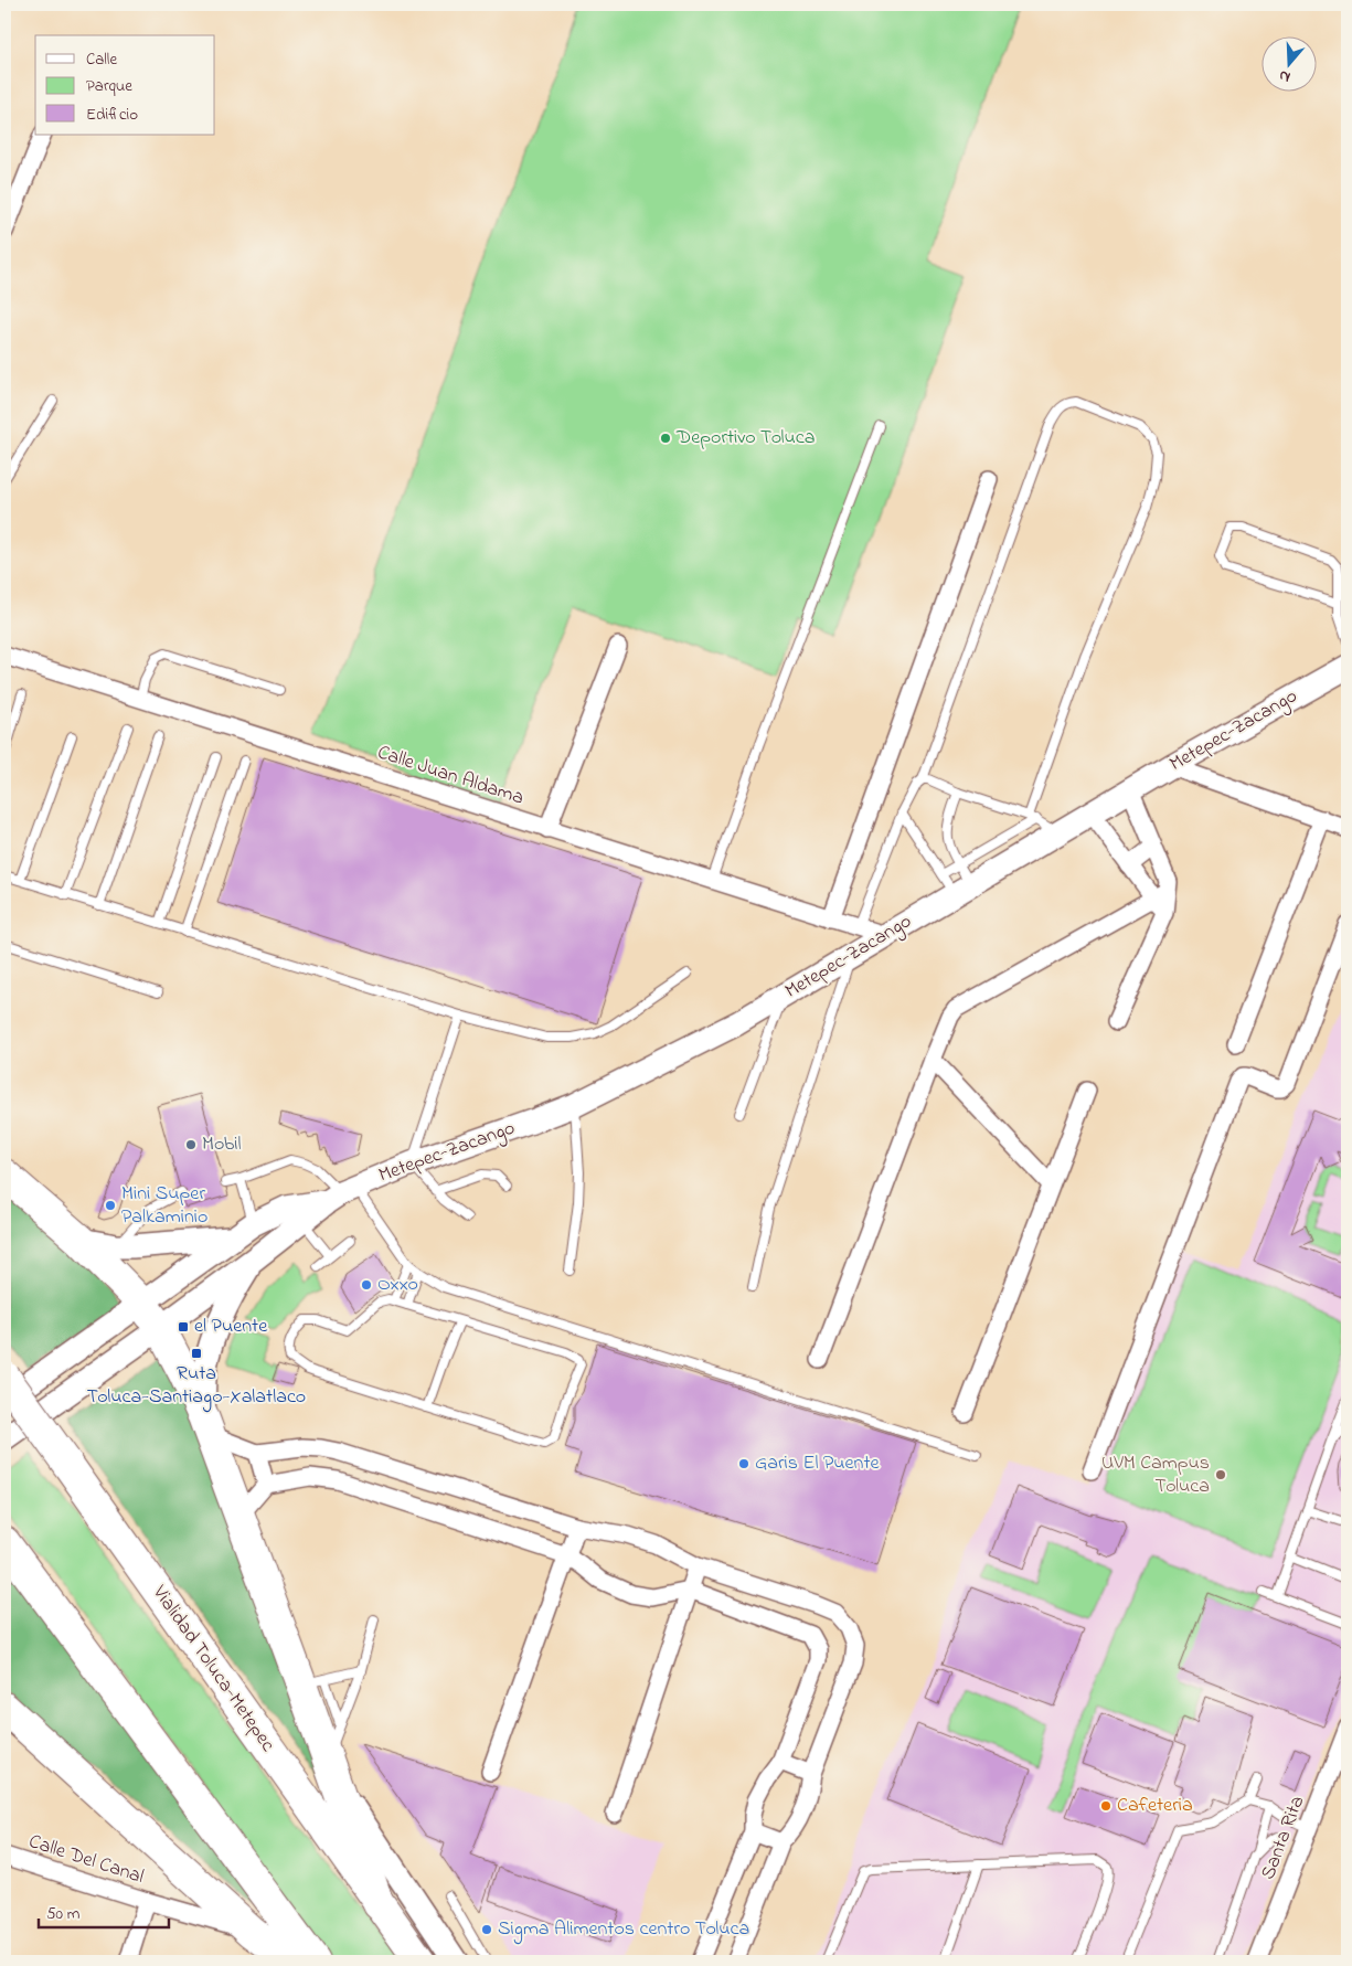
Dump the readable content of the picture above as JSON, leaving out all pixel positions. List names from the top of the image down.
{
  "streets": {
    "highway": ["Vialidad Toluca-Metepec"],
    "main road": ["Metepec-Zacango"],
    "street": ["Calle Juan Aldama", "Santa Rita", "Calle Del Canal"]
  },
  "crossings": [
    ["Metepec-Zacango", "Calle Juan Aldama"]
  ],
  "places": {
    "other": [
      "Deportivo Toluca",
      "Mobil",
      "Mini Super Palkaminio",
      "Oxxo",
      "Garis El Puente",
      "UVM Campus Toluca",
      "Cafeteria",
      "Sigma Alimentos centro Toluca"
    ],
    "transit": ["el Puente", "Ruta Toluca-Santiago-Xalatlaco"]
  },
  "legend": ["Calle", "Parque", "Edificio"],
  "scale_bar": "50 m",
  "north": "bottom"
}
